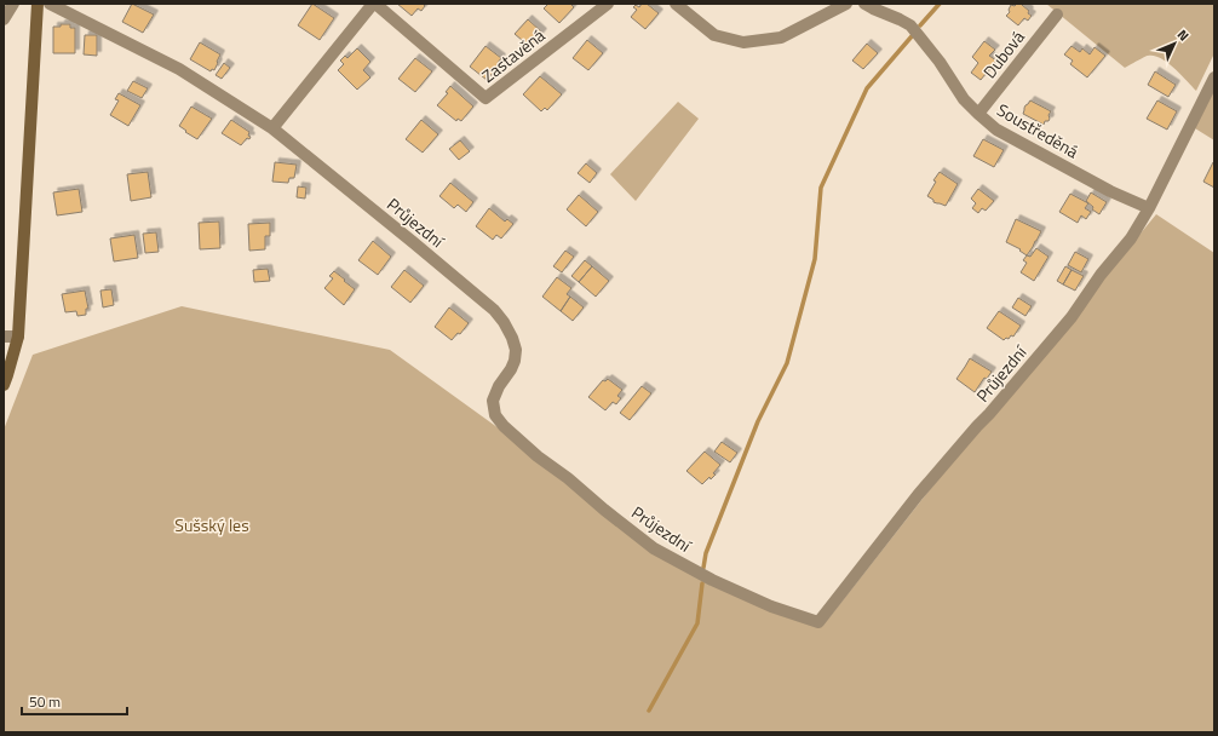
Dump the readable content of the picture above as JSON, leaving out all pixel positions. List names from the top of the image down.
{
  "streets": {
    "street": [
      "Dubová",
      "Zastavěná",
      "Soustředěná",
      "Průjezdní"
    ]
  },
  "crossings": [
    ["Dubová", "Soustředěná"],
    ["Zastavěná", "Průjezdní"],
    ["Soustředěná", "Průjezdní"]
  ],
  "parks": ["Sušský les"],
  "scale_bar": "50 m",
  "north": "top right"
}
